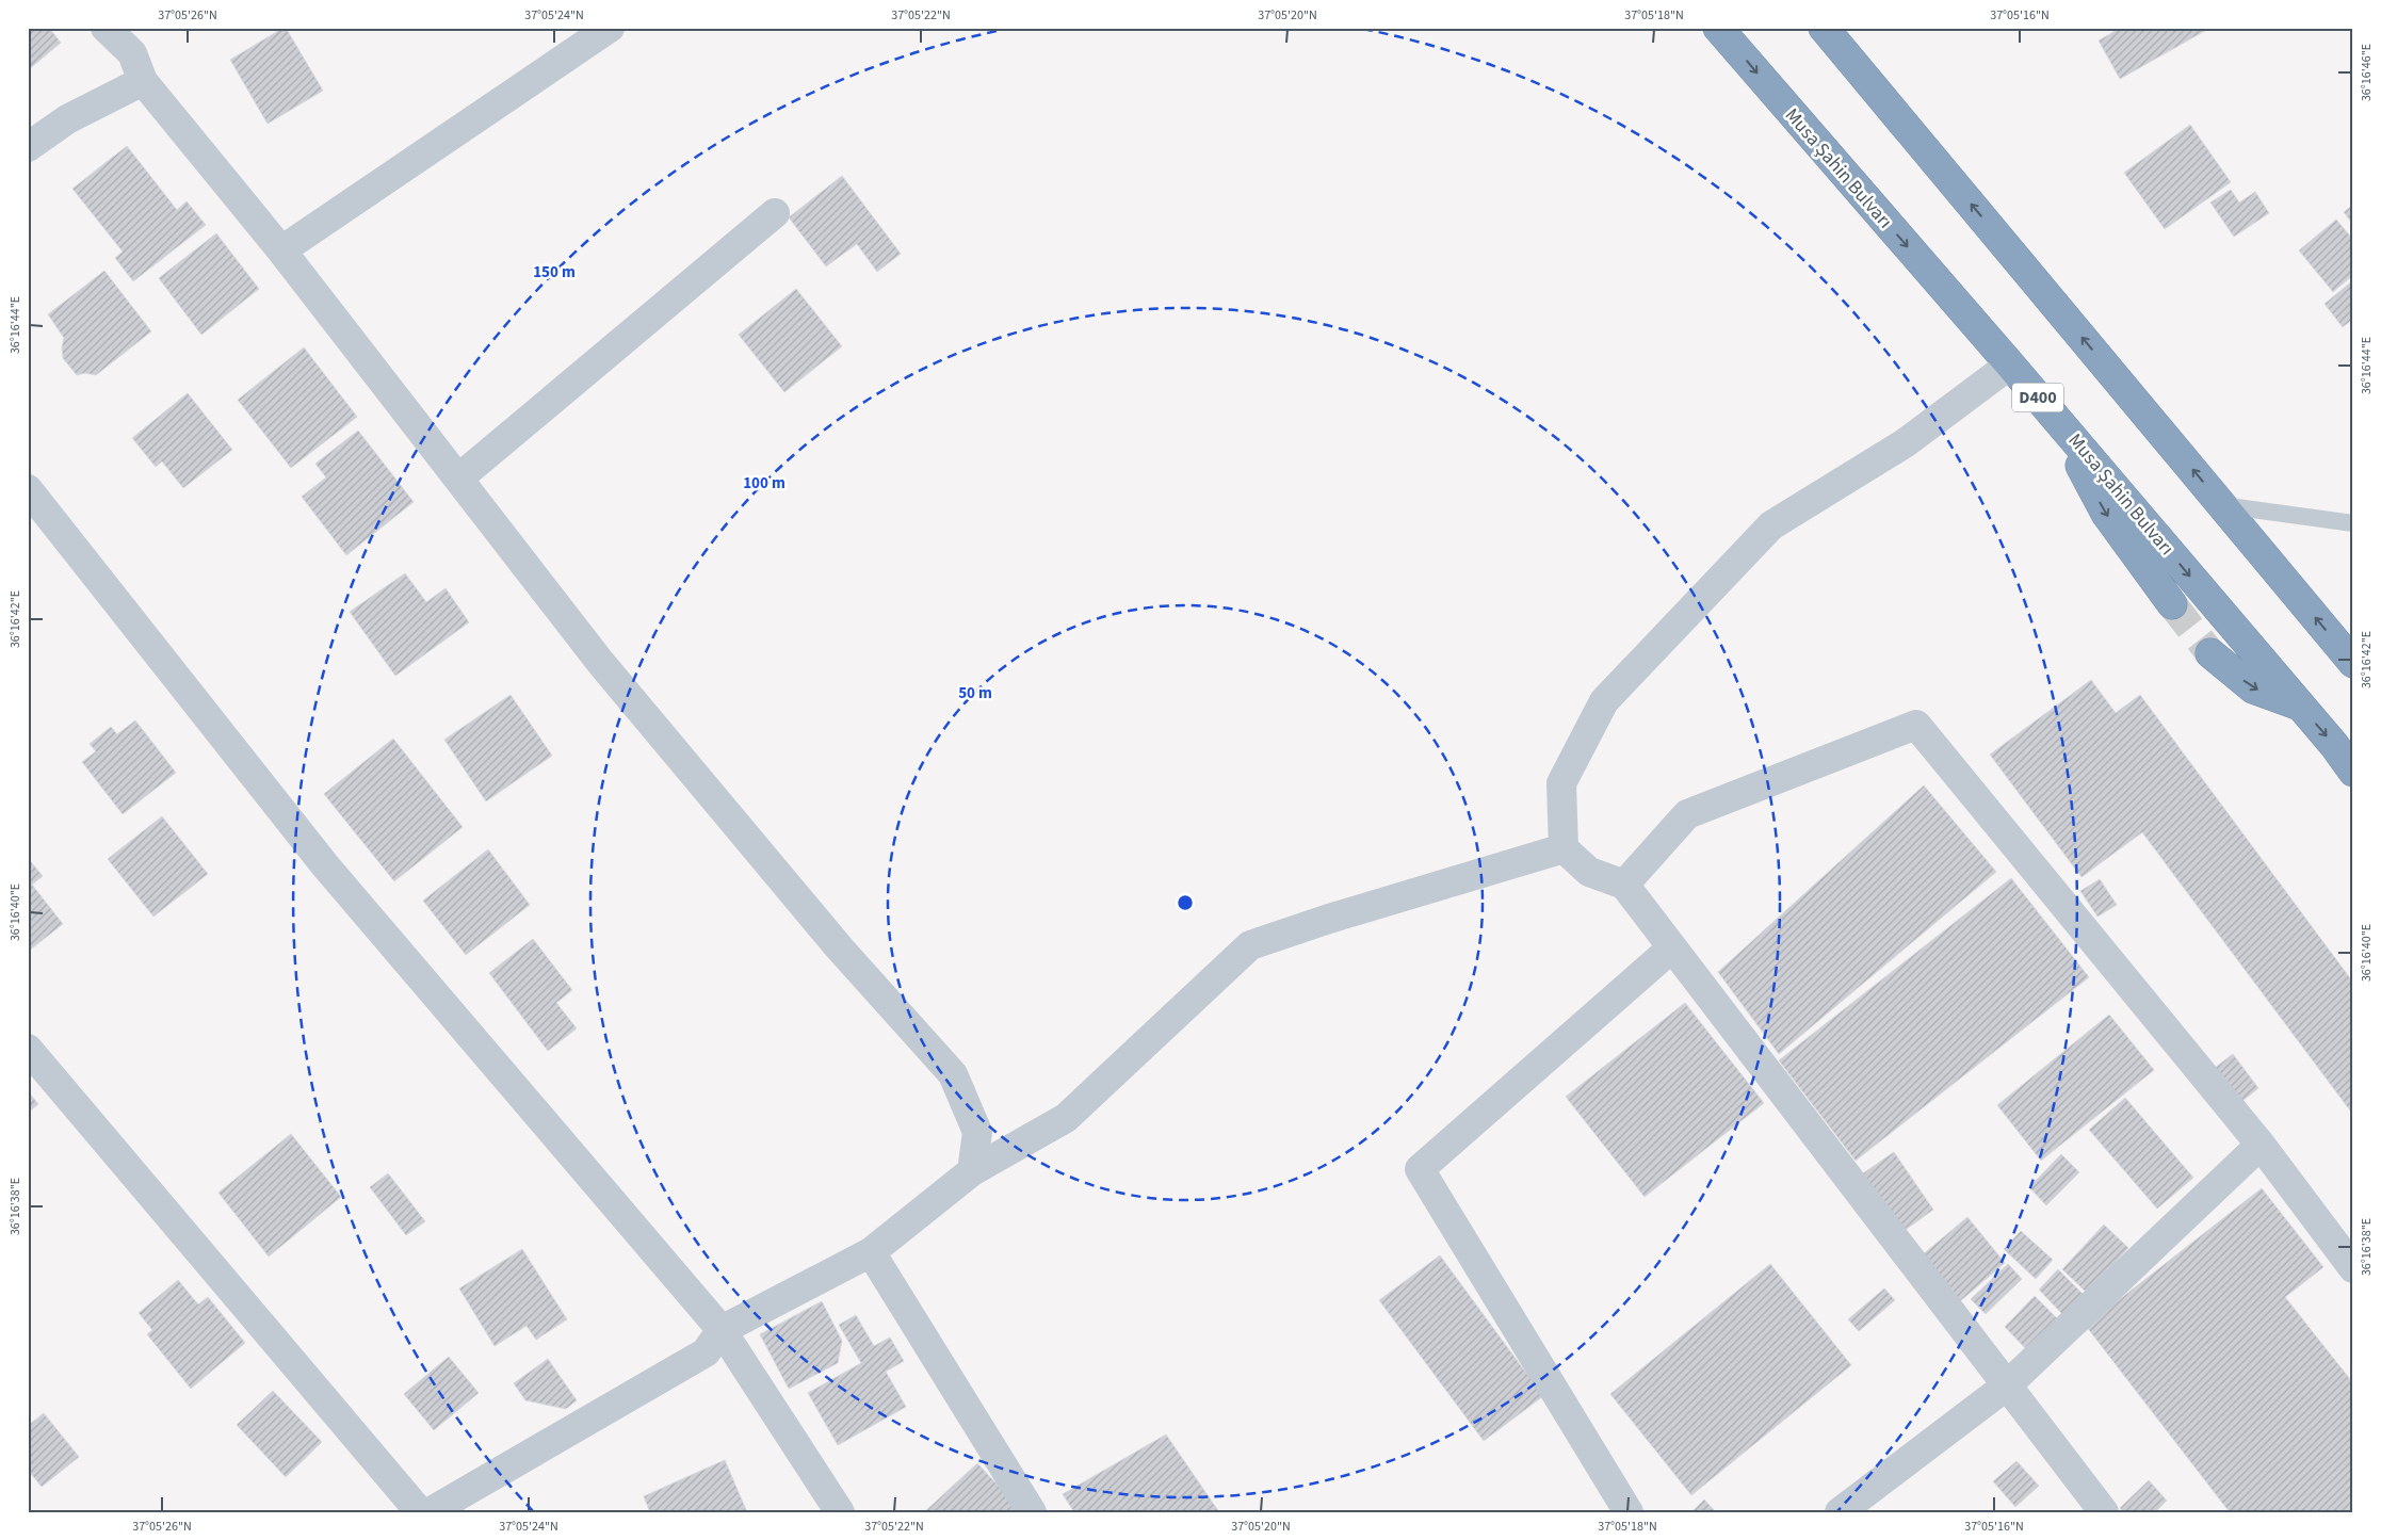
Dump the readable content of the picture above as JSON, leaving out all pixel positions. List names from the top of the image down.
{
  "streets": {
    "highway": ["Musa Şahin Bulvarı", "D400"]
  },
  "coordinates": [
    "37°05'26\"N",
    "37°05'24\"N",
    "37°05'22\"N",
    "37°05'20\"N",
    "37°05'18\"N",
    "37°05'16\"N",
    "36°16'46\"E",
    "36°16'44\"E",
    "36°16'42\"E",
    "36°16'40\"E",
    "36°16'38\"E"
  ],
  "rings": ["150 m", "100 m", "50 m"]
}
